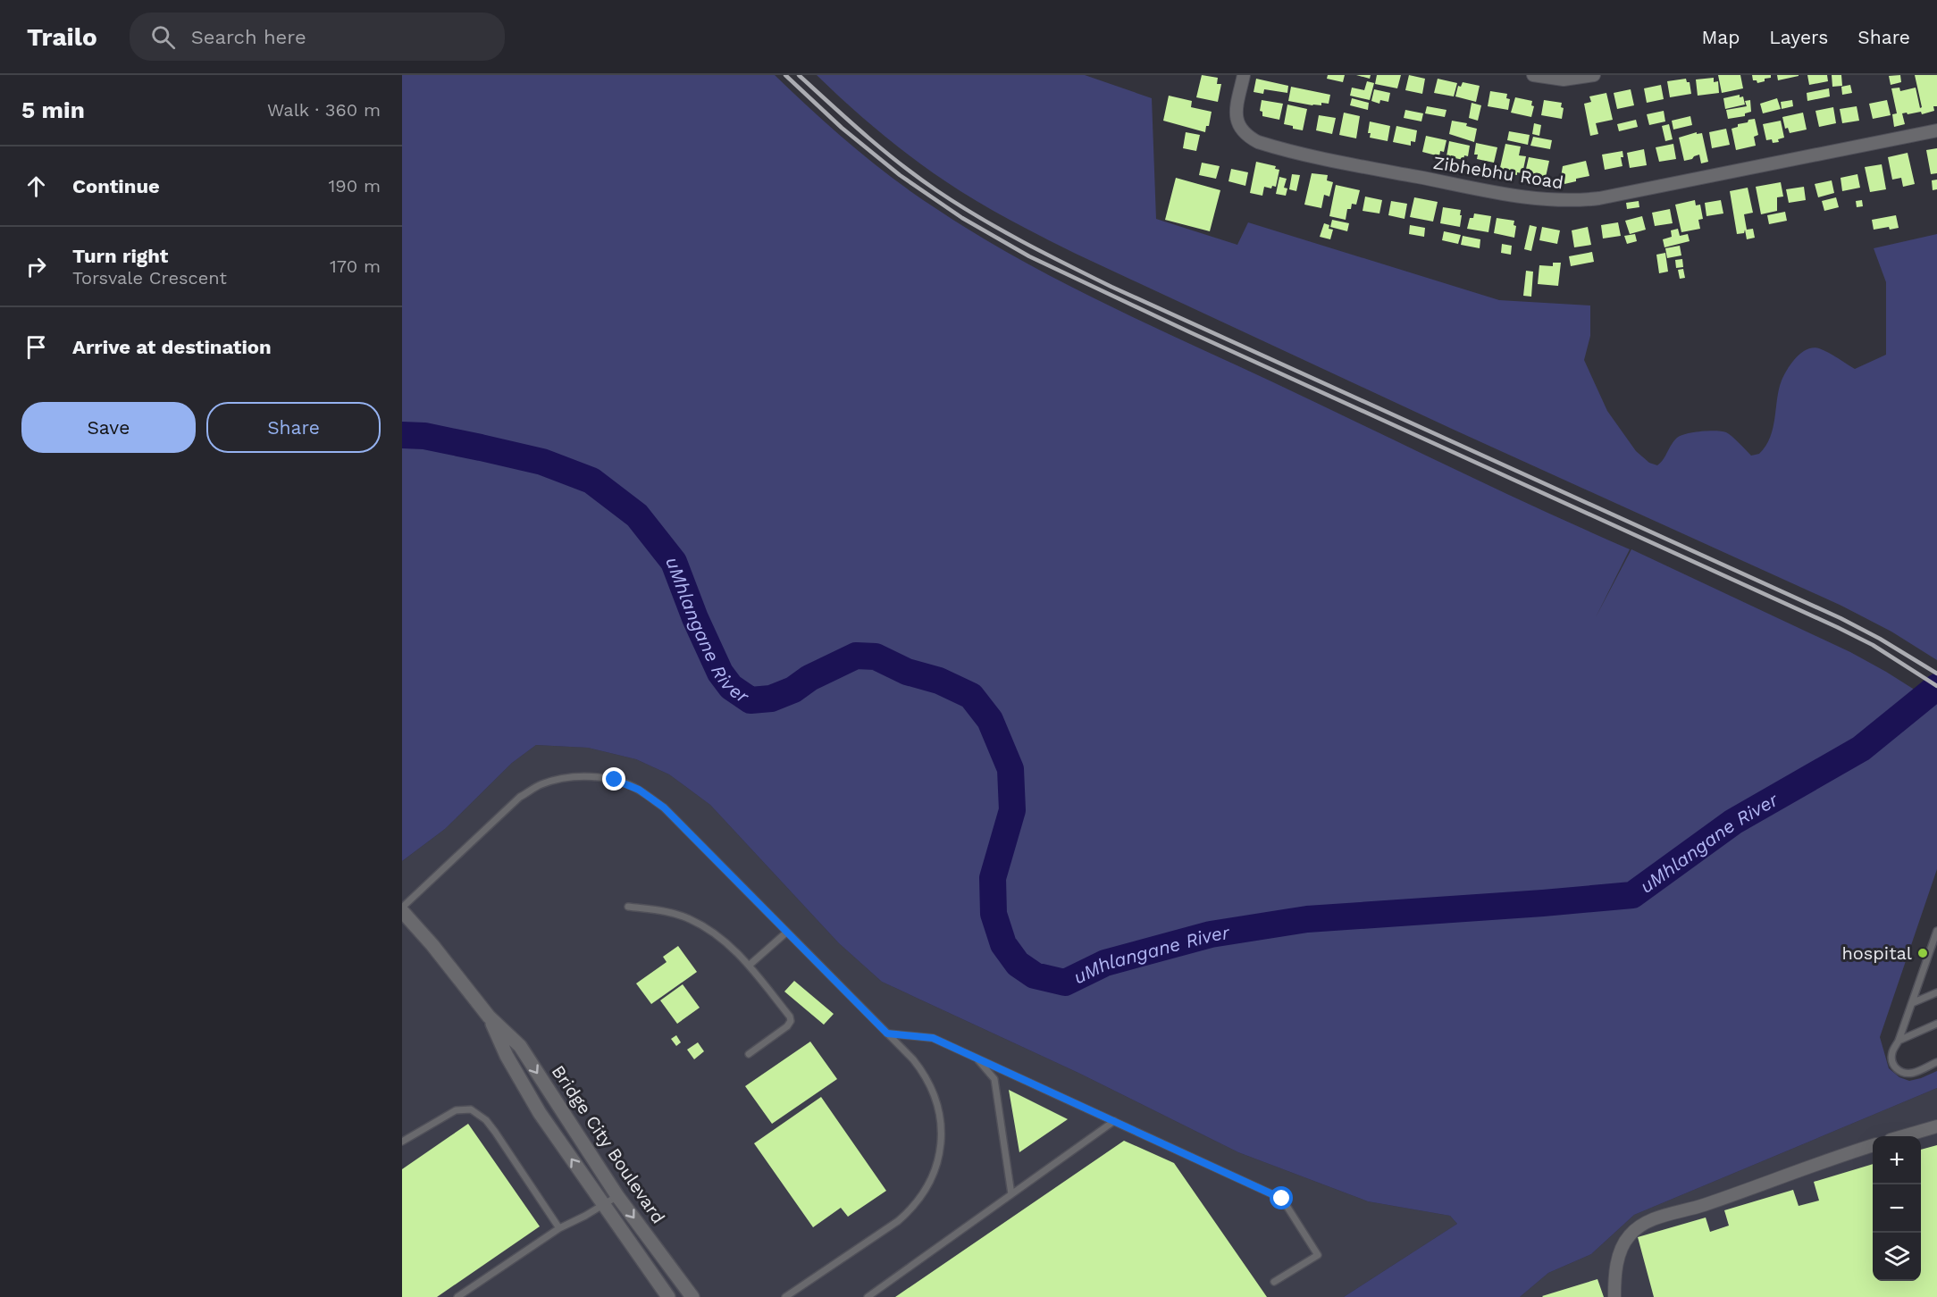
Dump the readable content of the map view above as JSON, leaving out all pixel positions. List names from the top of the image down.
{
  "streets": {
    "street": ["Zibhebhu Road", "Bridge City Boulevard"]
  },
  "water": ["uMhlangane River"],
  "places": ["hospital"],
  "page": {
    "header": "Trailo",
    "search": "Search here",
    "nav": ["Map", "Layers", "Share"],
    "heading": ["5 min", "Walk · 360 m"],
    "list": [
      ["Continue", "190 m"],
      ["Turn right", "Torsvale Crescent", "170 m"],
      "Arrive at destination"
    ],
    "buttons": ["Save", "Share"],
    "map_buttons": ["+", "−"]
  }
}
